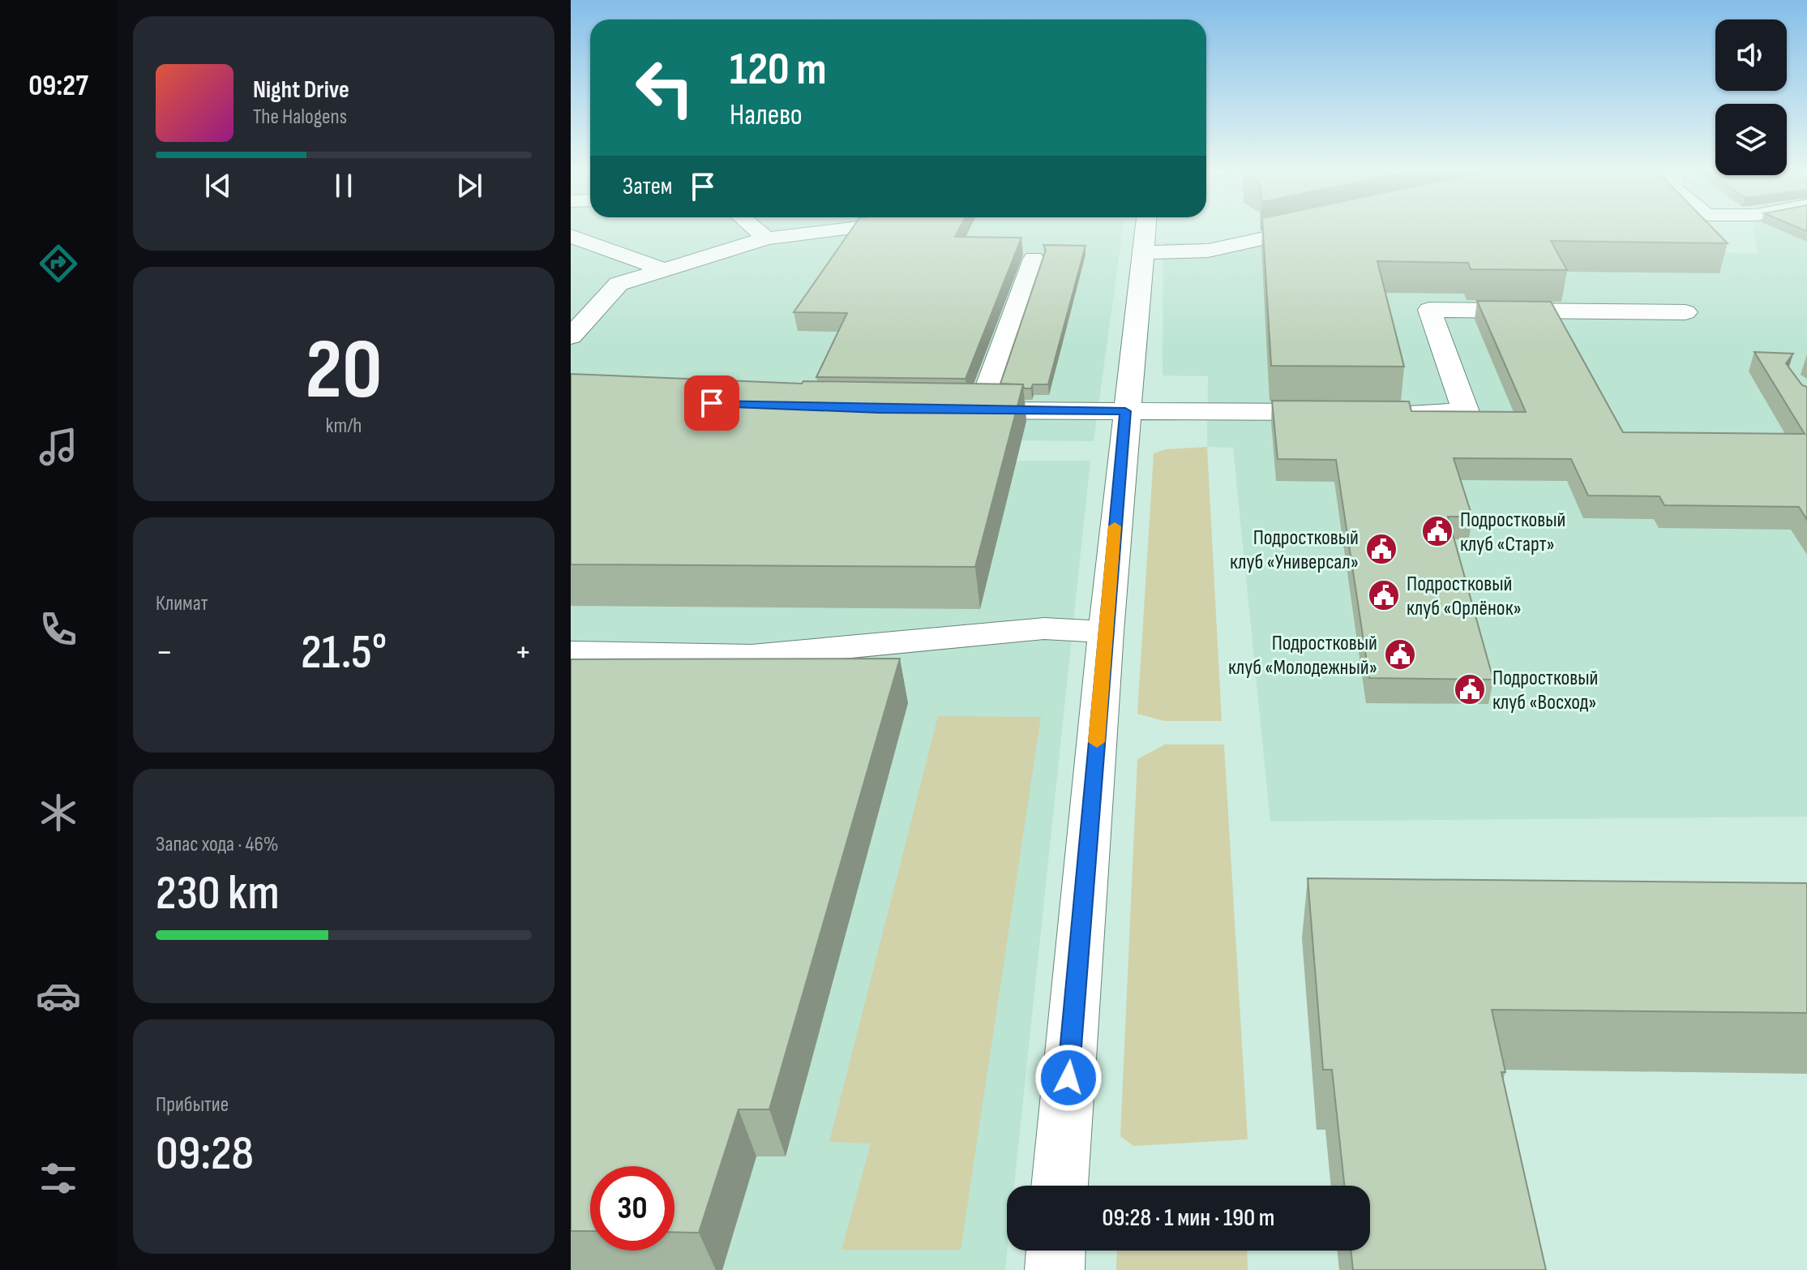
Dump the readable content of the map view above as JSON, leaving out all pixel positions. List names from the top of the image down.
{
  "places": {
    "public building": [
      "Подростковый клуб «Старт»",
      "Подростковый клуб «Универсал»",
      "Подростковый клуб «Орлёнок»",
      "Подростковый клуб «Молодежный»",
      "Подростковый клуб «Восход»"
    ]
  },
  "page": {
    "tabs": "09:27",
    "turn": ["120 m", "Налево"],
    "song": ["Night Drive", "The Halogens"],
    "then": "Затем",
    "tile": [
      ["20", "km/h"],
      "Климат",
      ["Запас хода · 46%", "230 km"],
      ["Прибытие", "09:28"]
    ],
    "heat": ["−", "21.5°", "+"],
    "limit": "30",
    "trip": "09:28 · 1 мин · 190 m"
  }
}
